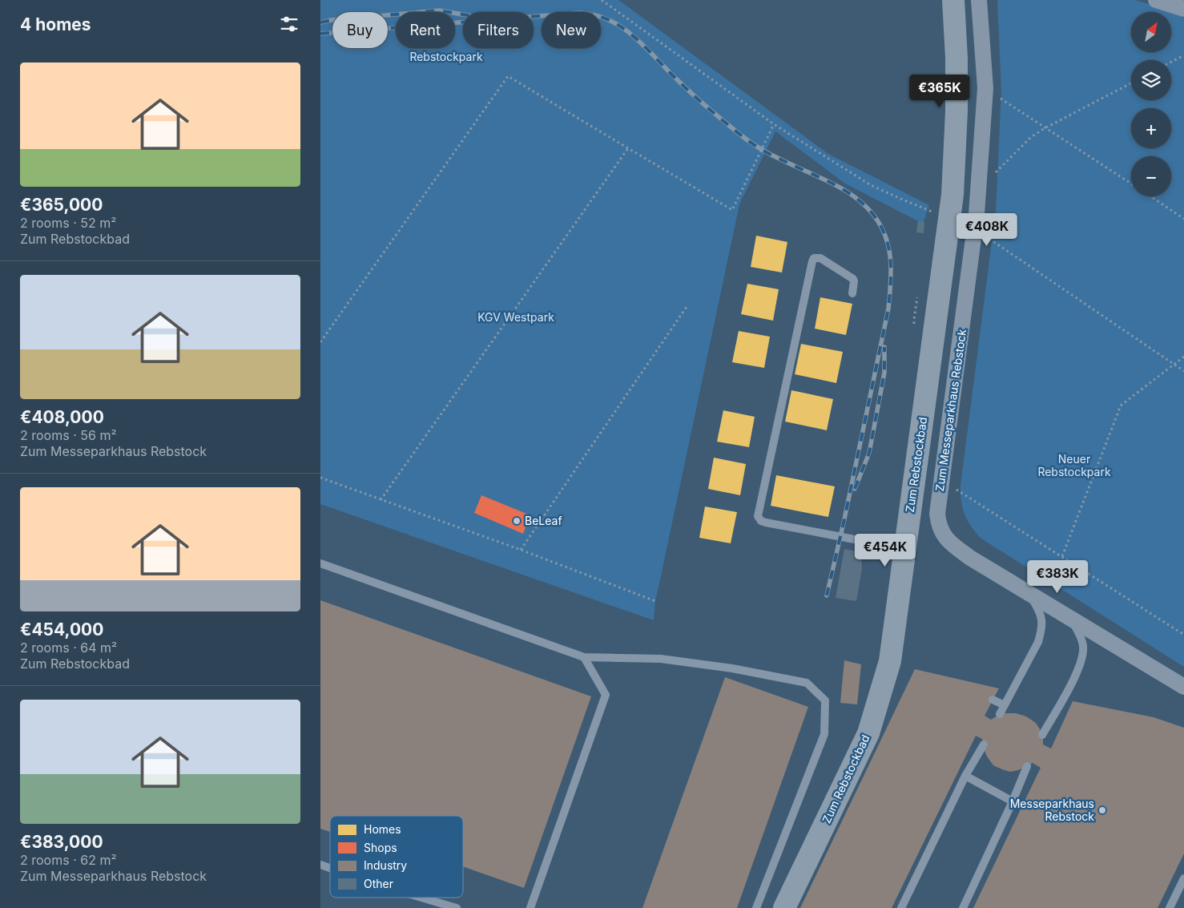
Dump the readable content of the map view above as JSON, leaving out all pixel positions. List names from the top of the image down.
{
  "streets": {
    "main road": ["Zum Rebstockbad"],
    "street": ["Zum Messeparkhaus Rebstock"]
  },
  "parks": ["Rebstockpark", "KGV Westpark", "Neuer Rebstockpark"],
  "places": ["BeLeaf", "Messeparkhaus Rebstock"],
  "legend": [
    "Homes",
    "Shops",
    "Industry",
    "Other"
  ],
  "north": "top right",
  "page": {
    "heading": "4 homes",
    "map_buttons": ["+", "−"],
    "chip": [
      "Buy",
      "Rent",
      "Filters",
      "New"
    ],
    "list": [
      {
        "name": "€365,000",
        "note": "2 rooms · 52 m² · Zum Rebstockbad"
      },
      {
        "name": "€408,000",
        "note": "2 rooms · 56 m² · Zum Messeparkhaus Rebstock"
      },
      {
        "name": "€454,000",
        "note": "2 rooms · 64 m² · Zum Rebstockbad"
      },
      {
        "name": "€383,000",
        "note": "2 rooms · 62 m² · Zum Messeparkhaus Rebstock"
      }
    ],
    "price": [
      "€365K",
      "€408K",
      "€454K",
      "€383K"
    ]
  }
}
